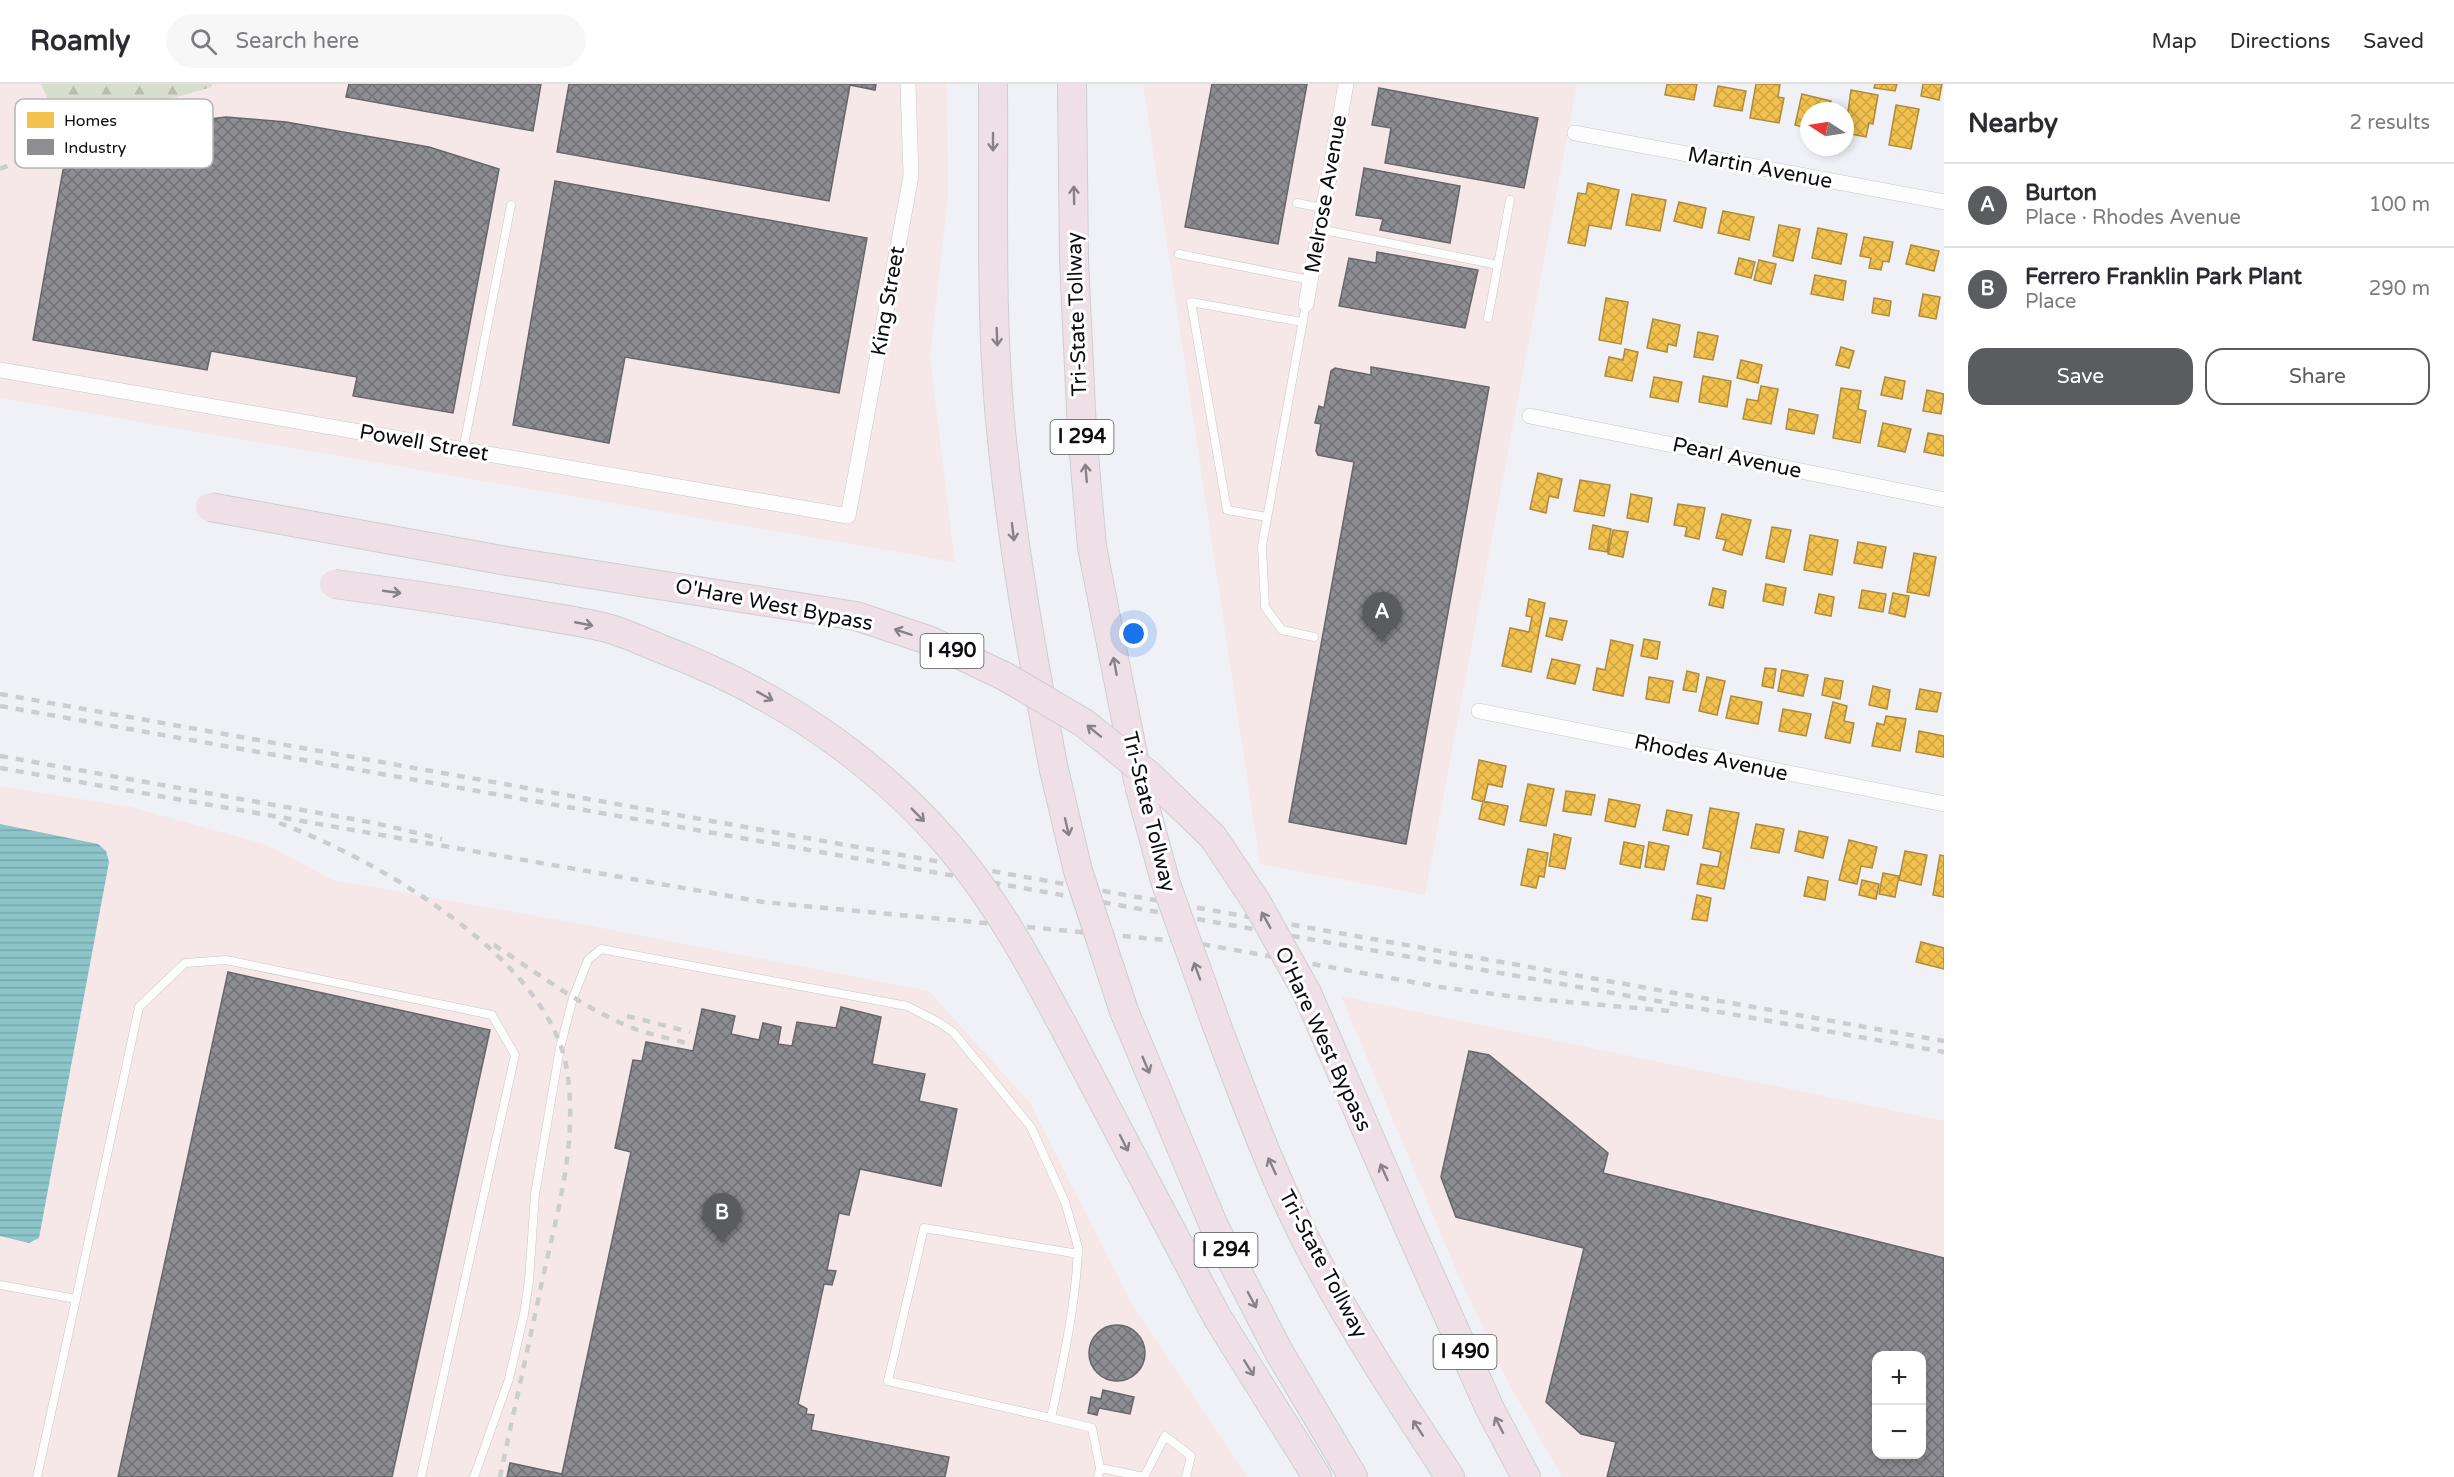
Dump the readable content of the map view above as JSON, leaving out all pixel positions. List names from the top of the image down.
{
  "streets": {
    "highway": [
      "Tri-State Tollway",
      "I 294",
      "O'Hare West Bypass",
      "I 490"
    ],
    "street": [
      "Martin Avenue",
      "Melrose Avenue",
      "King Street",
      "Powell Street",
      "Pearl Avenue",
      "Rhodes Avenue"
    ]
  },
  "crossings": [
    ["King Street", "Powell Street"]
  ],
  "legend": ["Homes", "Industry"],
  "north": "left",
  "page": {
    "header": "Roamly",
    "search": "Search here",
    "nav": ["Map", "Directions", "Saved"],
    "heading": ["Nearby", "2 results"],
    "list": [
      {
        "mark": "A",
        "name": "Burton",
        "note": "Place · Rhodes Avenue",
        "value": "100 m"
      },
      {
        "mark": "B",
        "name": "Ferrero Franklin Park Plant",
        "note": "Place",
        "value": "290 m"
      }
    ],
    "buttons": ["Save", "Share"],
    "pins": ["A", "B"],
    "map_buttons": ["+", "−"]
  }
}
